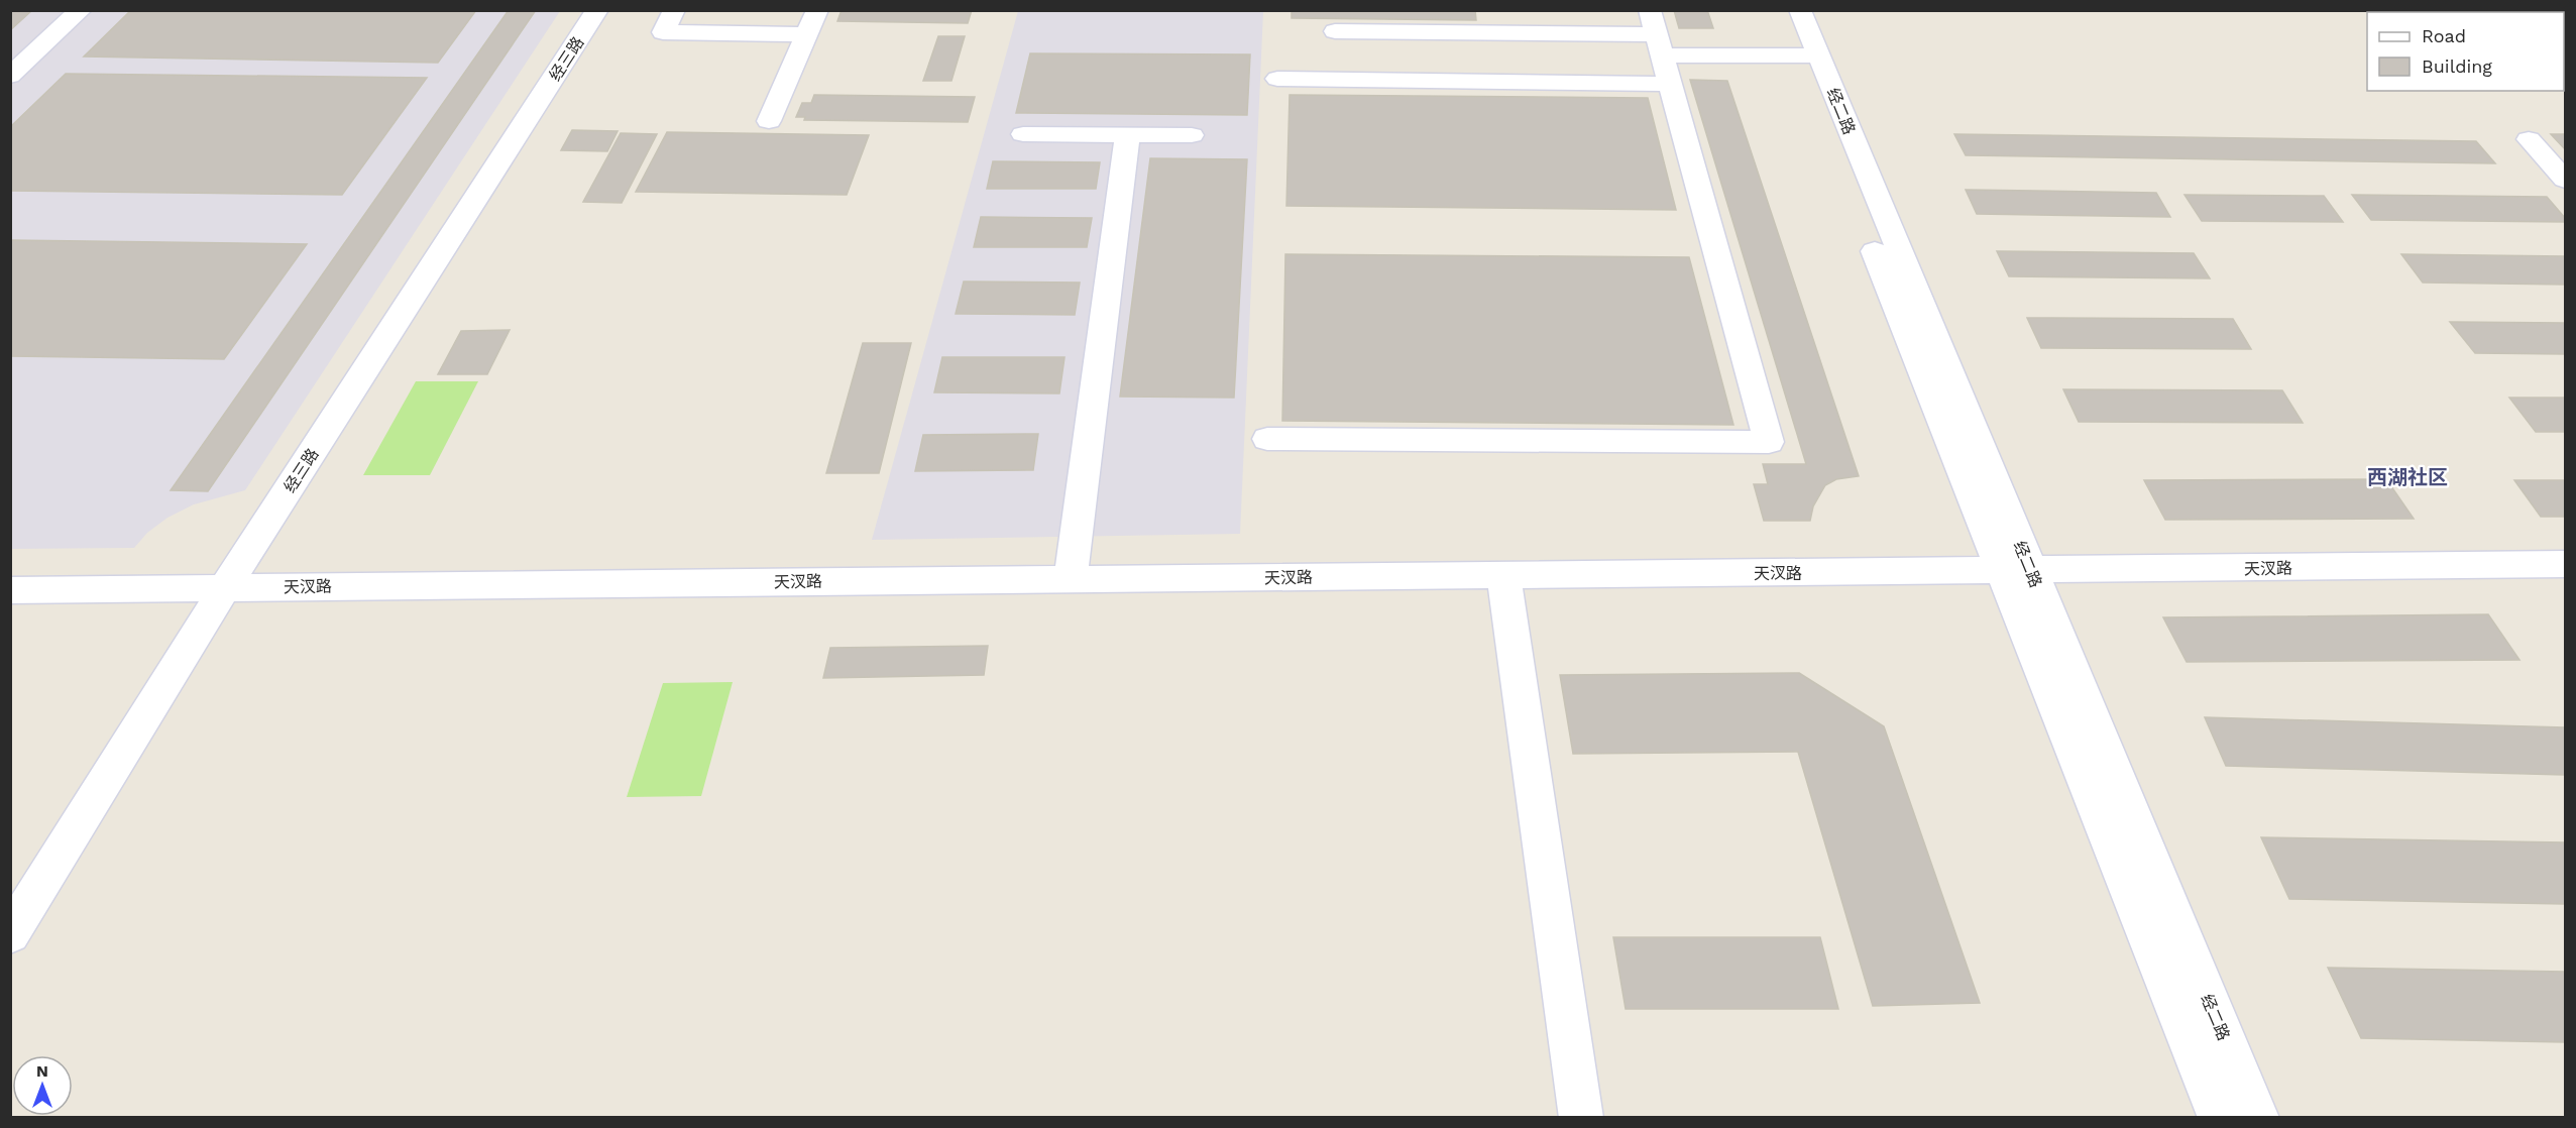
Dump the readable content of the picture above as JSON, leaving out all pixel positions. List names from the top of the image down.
{
  "streets": {
    "street": ["经三路", "经二路", "天汊路"]
  },
  "crossings": [
    ["经三路", "天汊路"],
    ["经二路", "天汊路"]
  ],
  "districts": ["西湖社区"],
  "legend": ["Road", "Building"],
  "north": "top"
}
